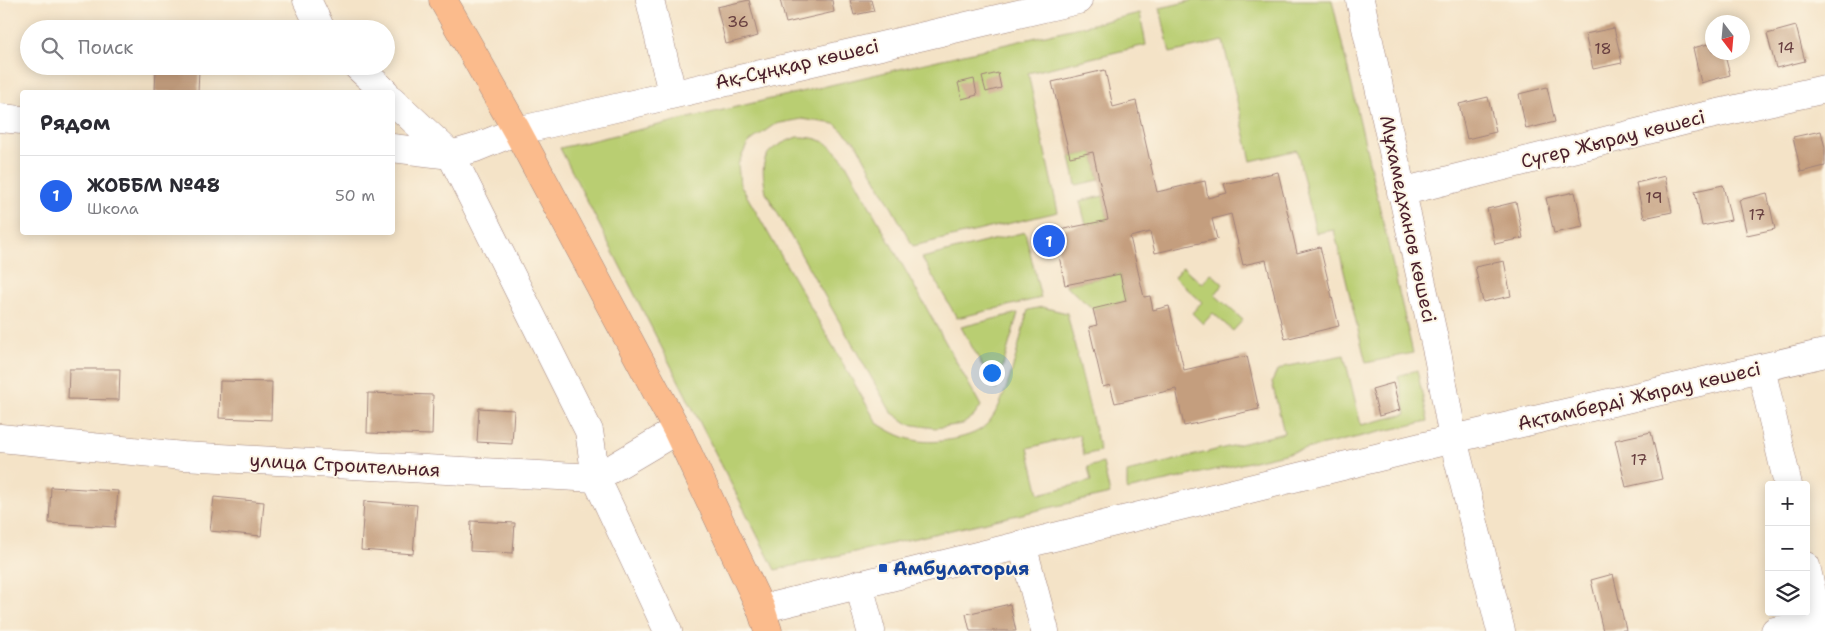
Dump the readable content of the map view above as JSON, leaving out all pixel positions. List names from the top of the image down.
{
  "streets": {
    "street": [
      "Ақ-Сұңқар көшесі",
      "Сүгер Жырау көшесі",
      "Мұхамедханов көшесі",
      "Ақтамберді Жырау көшесі",
      "улица Строительная"
    ]
  },
  "crossings": [
    ["Сүгер Жырау көшесі", "Мұхамедханов көшесі"],
    ["Мұхамедханов көшесі", "Ақтамберді Жырау көшесі"]
  ],
  "places": {
    "transit": ["Амбулатория"]
  },
  "house_numbers": [
    "36",
    "14",
    "18",
    "19",
    "17",
    "17"
  ],
  "north": "bottom",
  "page": {
    "search": "Поиск",
    "heading": "Рядом",
    "list": [
      {
        "mark": "1",
        "name": "ЖОББМ №48",
        "note": "Школа",
        "value": "50 m"
      }
    ],
    "pins": "1",
    "map_buttons": ["+", "−"]
  }
}
